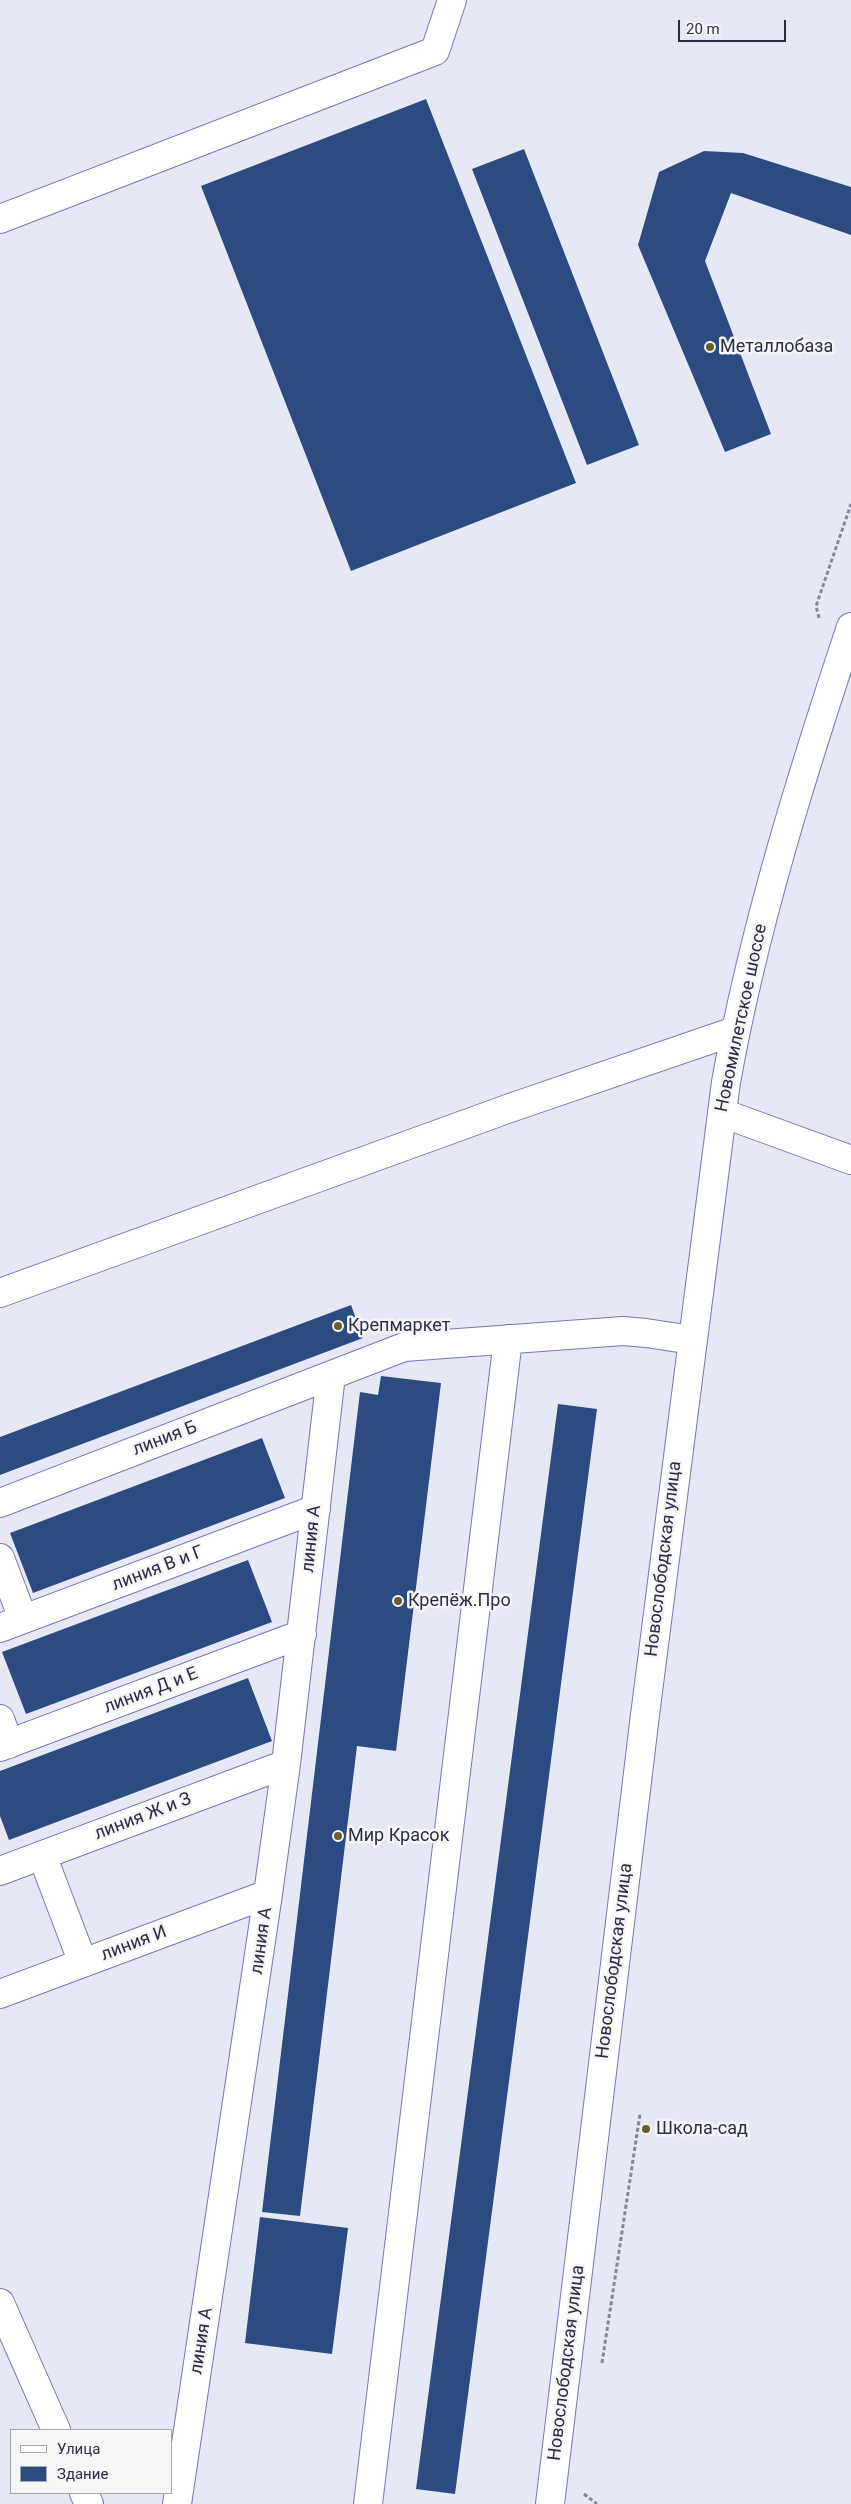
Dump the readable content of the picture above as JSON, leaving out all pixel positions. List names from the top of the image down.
{
  "streets": {
    "main road": [
      "Новомилетское шоссе",
      "линия Б",
      "линия А",
      "Новослободская улица",
      "линия В и Г",
      "линия Д и Е",
      "линия Ж и З",
      "линия И"
    ]
  },
  "crossings": [
    ["Новомилетское шоссе", "линия Б"],
    ["Новомилетское шоссе", "Новослободская улица"],
    ["линия Б", "линия А"],
    ["линия А", "линия В и Г"],
    ["линия А", "линия Д и Е"],
    ["линия А", "линия Ж и З"],
    ["линия А", "линия И"]
  ],
  "places": [
    "Металлобаза",
    "Крепмаркет",
    "Крепёж.Про",
    "Мир Красок",
    "Школа-сад"
  ],
  "legend": ["Улица", "Здание"],
  "scale_bar": "20 m"
}
